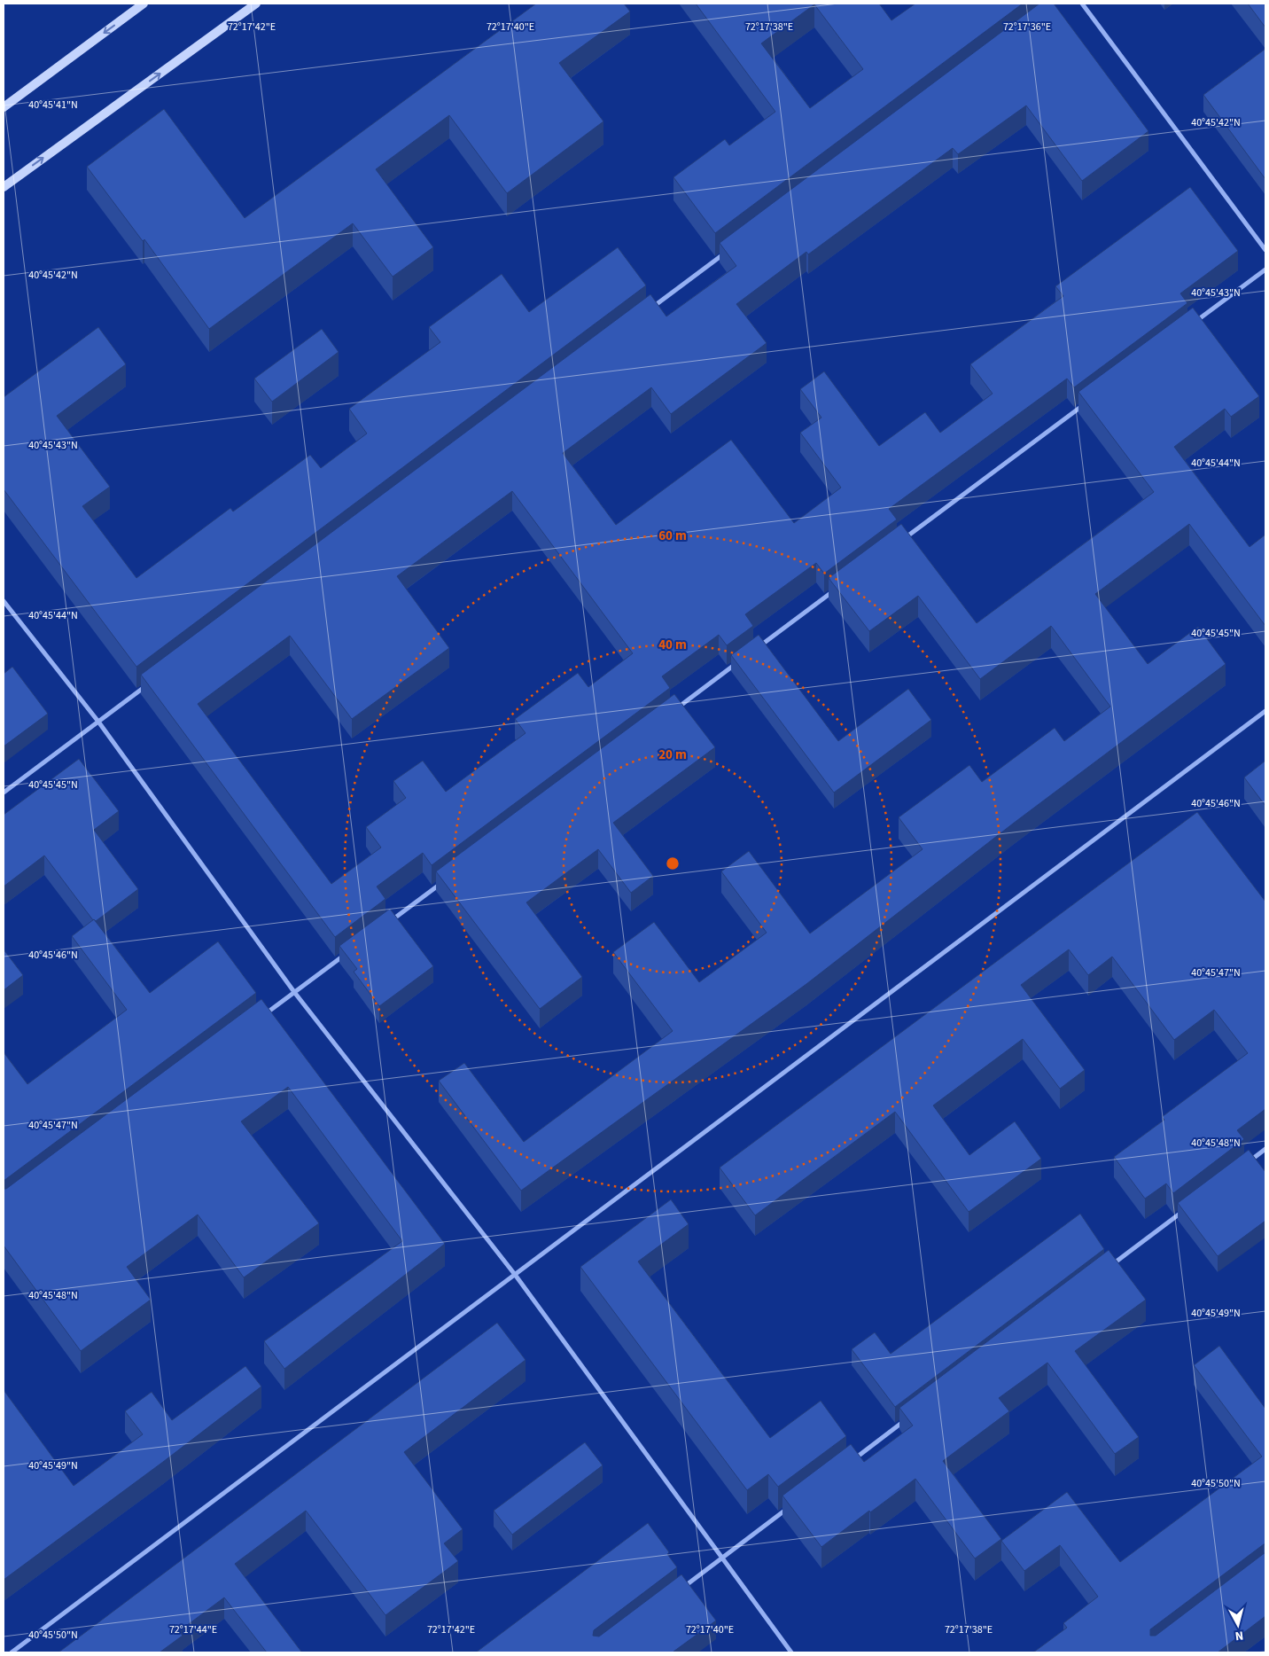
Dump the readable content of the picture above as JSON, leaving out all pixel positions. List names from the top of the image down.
{
  "north": "bottom",
  "coordinates": [
    "72°17'42\"E",
    "72°17'40\"E",
    "72°17'38\"E",
    "72°17'36\"E",
    "40°45'41\"N",
    "40°45'42\"N",
    "40°45'43\"N",
    "40°45'44\"N",
    "40°45'45\"N",
    "40°45'46\"N",
    "40°45'47\"N",
    "40°45'48\"N",
    "40°45'49\"N",
    "40°45'50\"N",
    "72°17'44\"E"
  ],
  "rings": ["60 m", "40 m", "20 m"]
}
